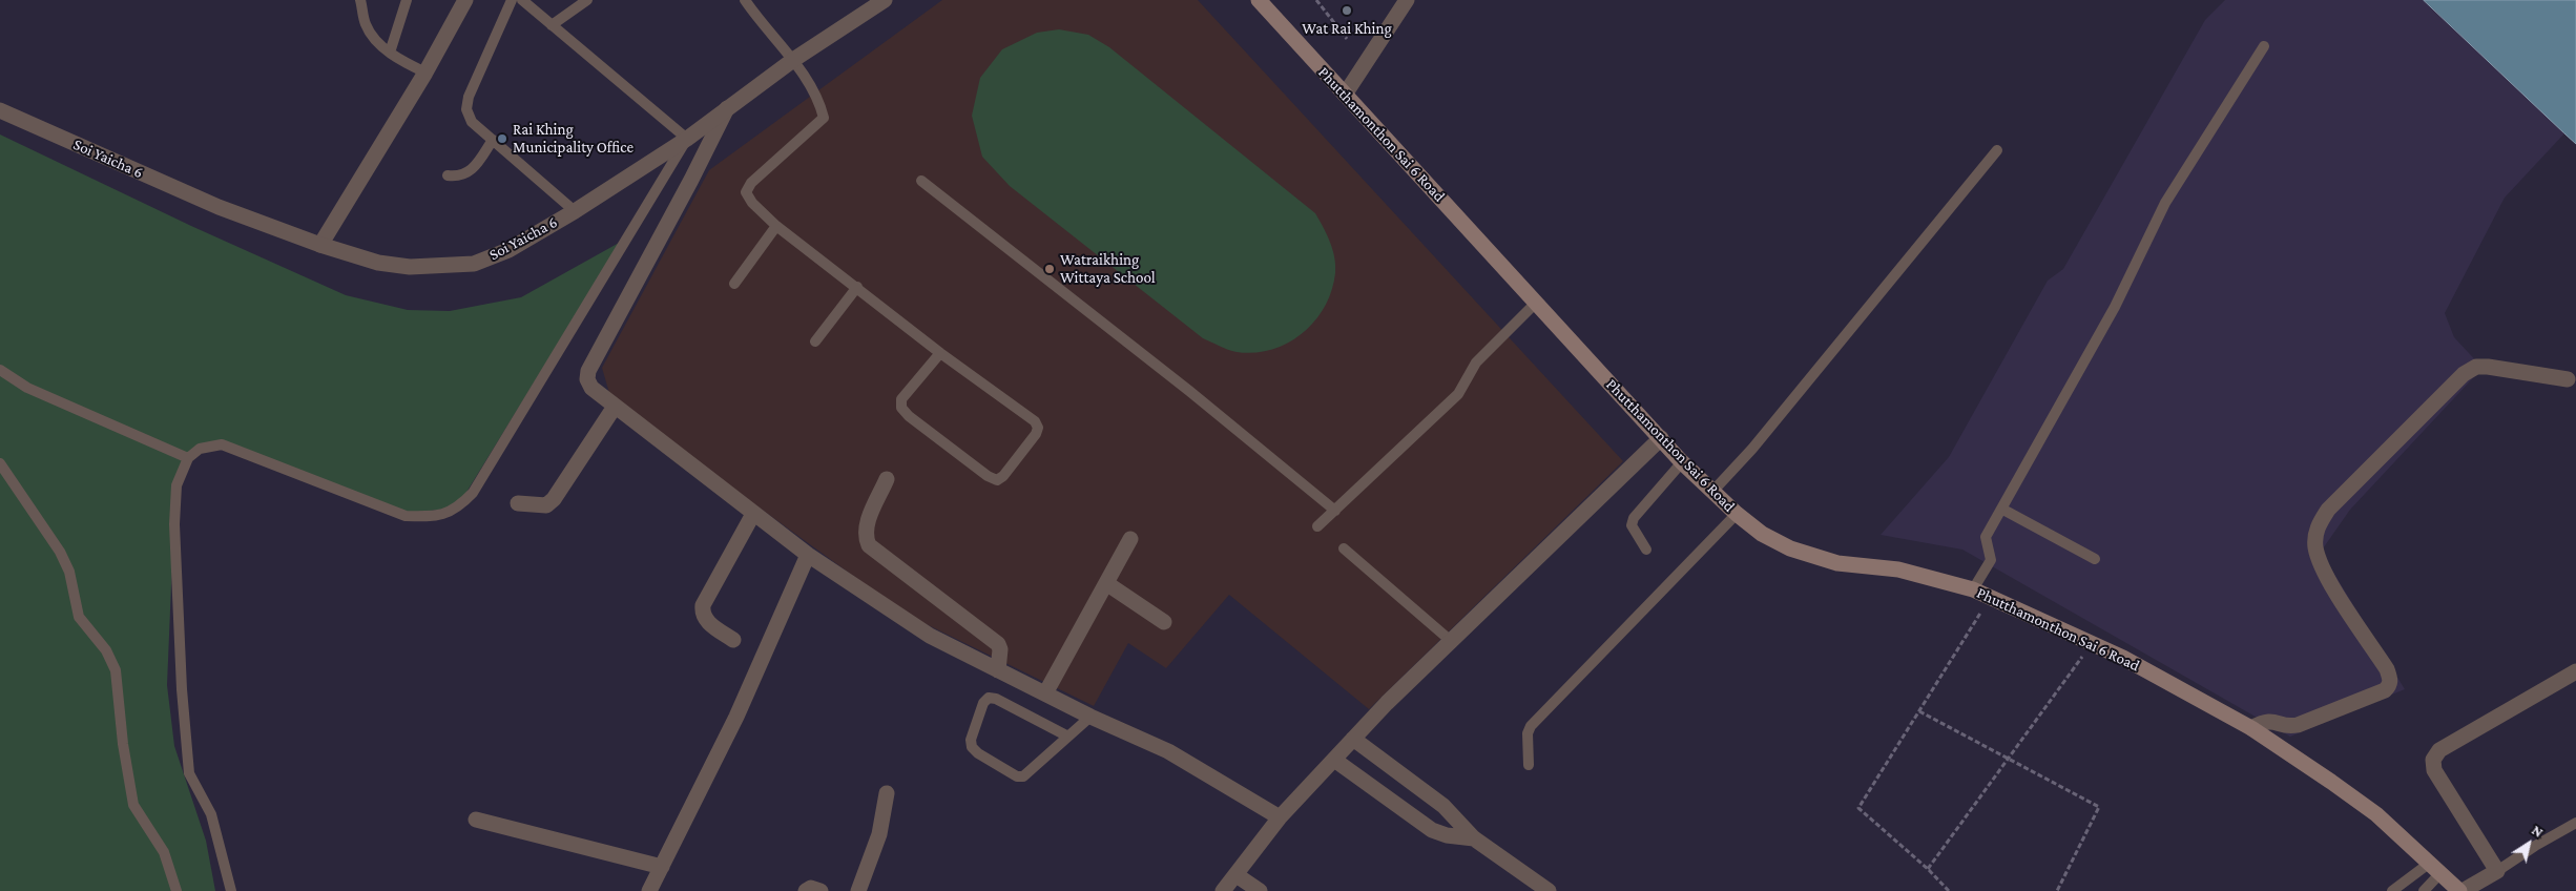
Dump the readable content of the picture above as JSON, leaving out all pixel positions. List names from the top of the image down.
{
  "streets": {
    "main road": ["Phutthamonthon Sai 6 Road"],
    "street": ["Soi Yaicha 6"]
  },
  "places": ["Wat Rai Khing", "Rai Khing Municipality Office", "Watraikhing Wittaya School"],
  "north": "top right"
}
